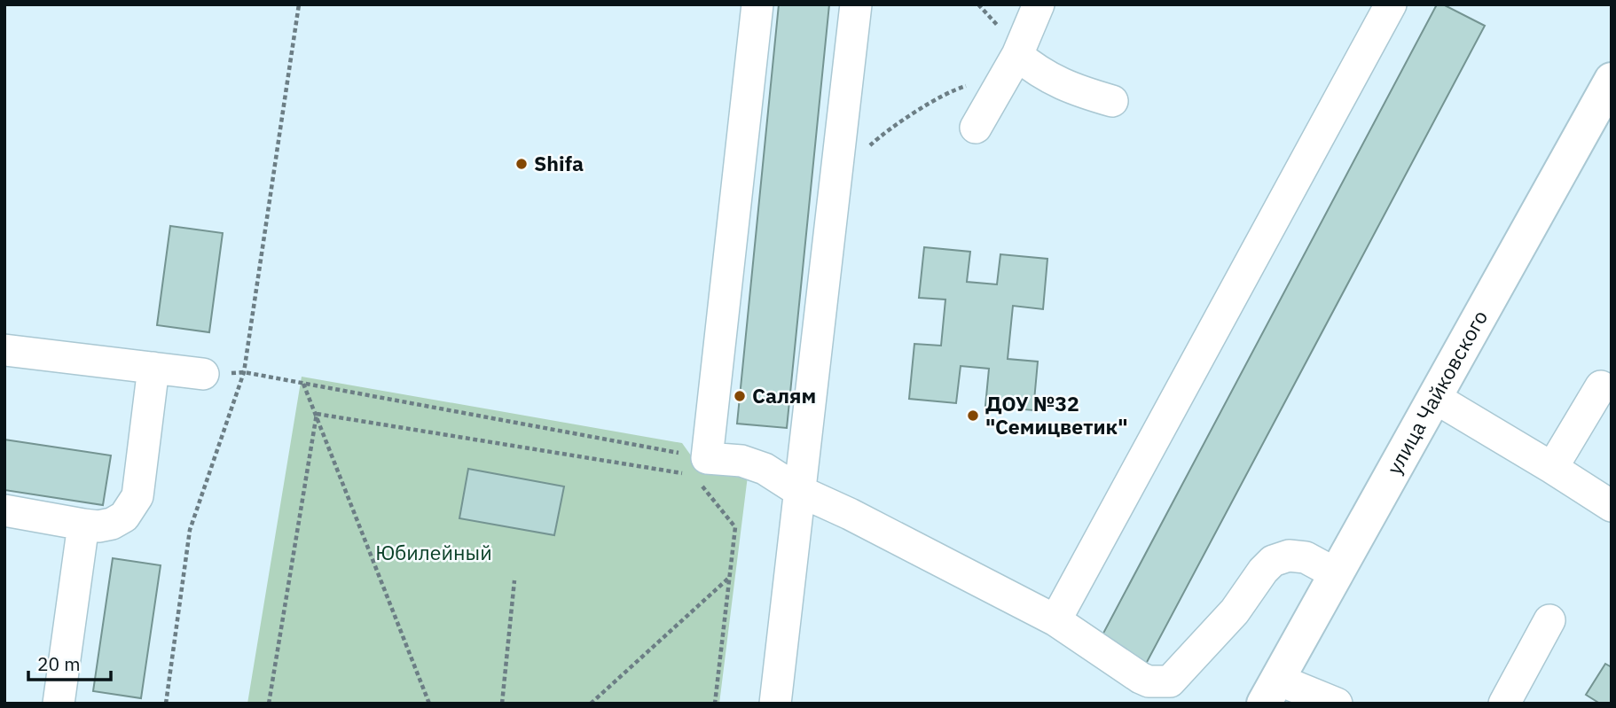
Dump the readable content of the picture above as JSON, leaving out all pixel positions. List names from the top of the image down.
{
  "streets": {
    "main road": ["улица Чайковского"]
  },
  "parks": ["Юбилейный"],
  "places": ["Shifa", "Салям", "ДОУ №32 \"Семицветик\""],
  "scale_bar": "20 m"
}
